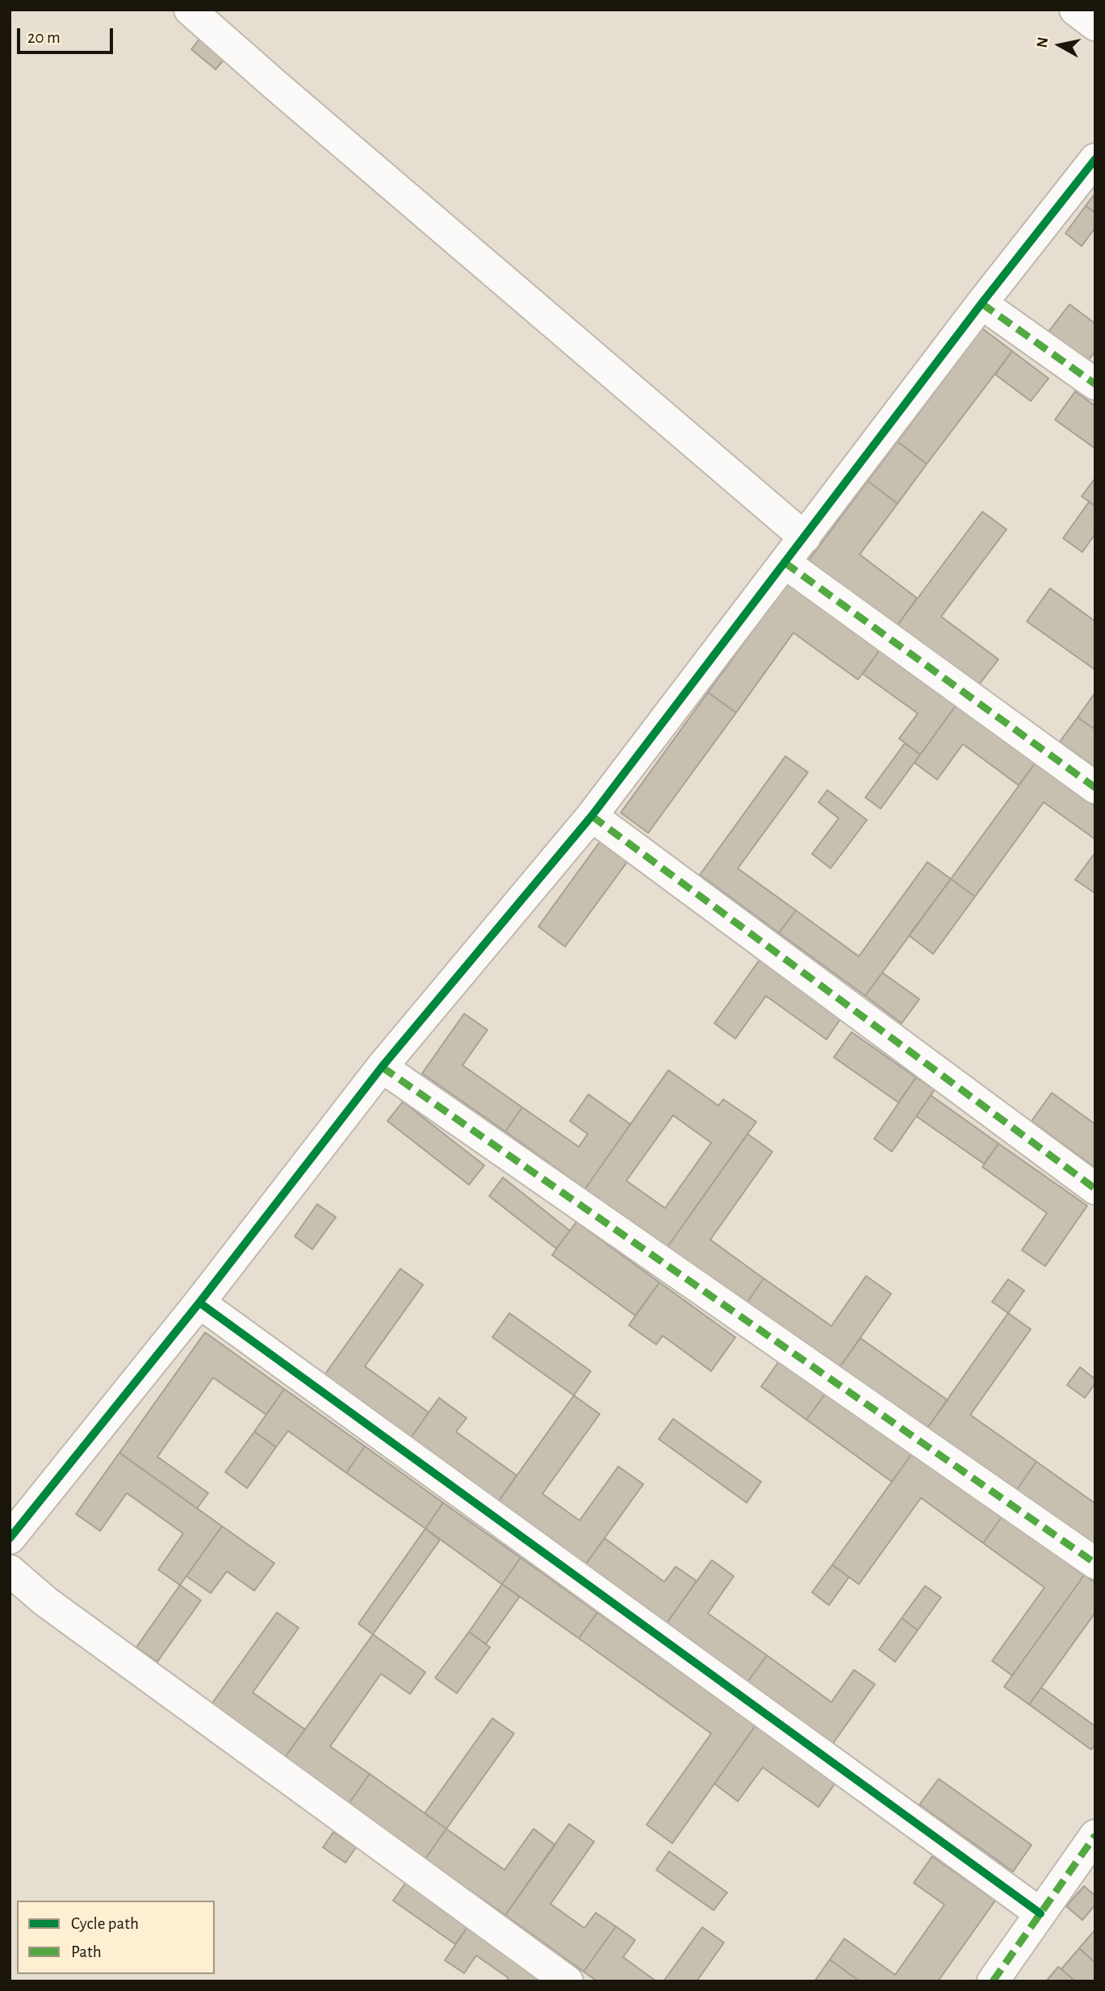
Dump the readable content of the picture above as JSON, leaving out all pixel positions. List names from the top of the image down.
{
  "legend": ["Cycle path", "Path"],
  "scale_bar": "20 m",
  "north": "left"
}
